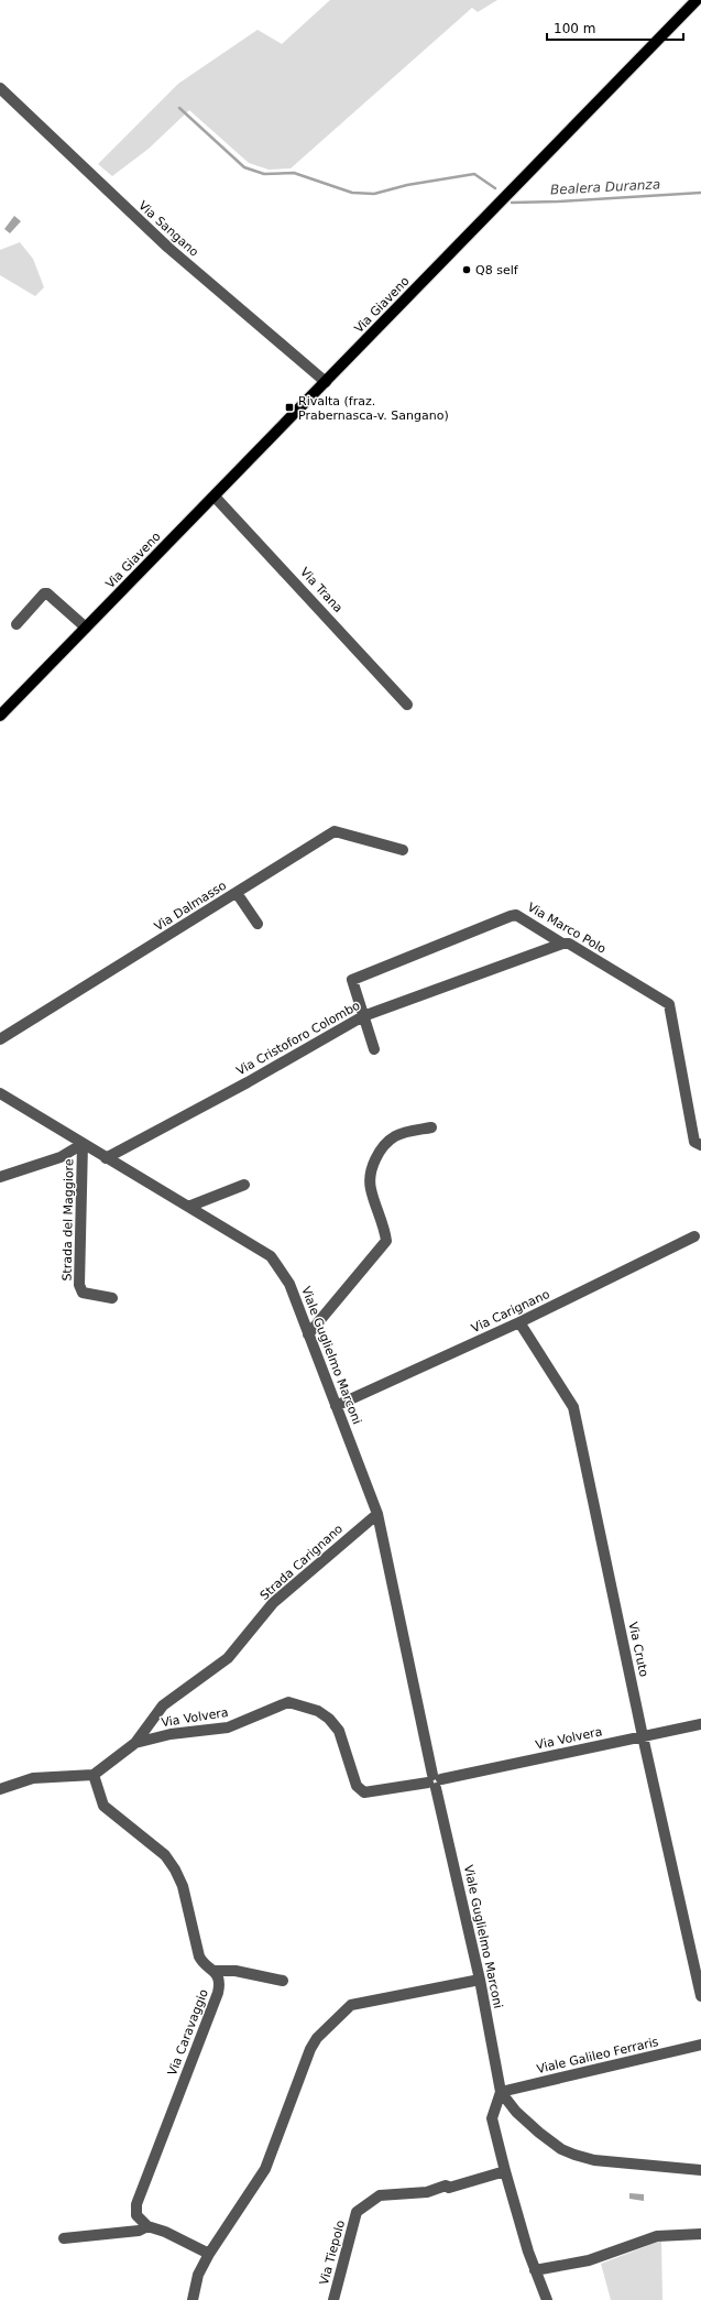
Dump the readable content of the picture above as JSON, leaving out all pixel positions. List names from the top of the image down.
{
  "streets": {
    "main road": ["Via Giaveno"],
    "street": [
      "Via Sangano",
      "Via Trana",
      "Via Dalmasso",
      "Via Marco Polo",
      "Via Cristoforo Colombo",
      "Strada del Maggiore",
      "Via Carignano",
      "Viale Guglielmo Marconi",
      "Strada Carignano",
      "Via Cruto",
      "Via Volvera",
      "Via Caravaggio",
      "Viale Galileo Ferraris",
      "Via Tiepolo"
    ]
  },
  "crossings": [
    ["Via Sangano", "Via Giaveno"],
    ["Via Giaveno", "Via Trana"],
    ["Via Marco Polo", "Via Cristoforo Colombo"],
    ["Via Cristoforo Colombo", "Viale Guglielmo Marconi"],
    ["Strada del Maggiore", "Viale Guglielmo Marconi"],
    ["Via Carignano", "Viale Guglielmo Marconi"],
    ["Via Carignano", "Via Cruto"],
    ["Viale Guglielmo Marconi", "Strada Carignano"],
    ["Viale Guglielmo Marconi", "Via Volvera"],
    ["Viale Guglielmo Marconi", "Viale Galileo Ferraris"],
    ["Strada Carignano", "Via Volvera"],
    ["Via Cruto", "Via Volvera"]
  ],
  "water": ["Bealera Duranza"],
  "places": {
    "other": ["Q8 self"],
    "transit": ["Rivalta (fraz. Prabernasca-v. Sangano)"]
  },
  "scale_bar": "100 m"
}
